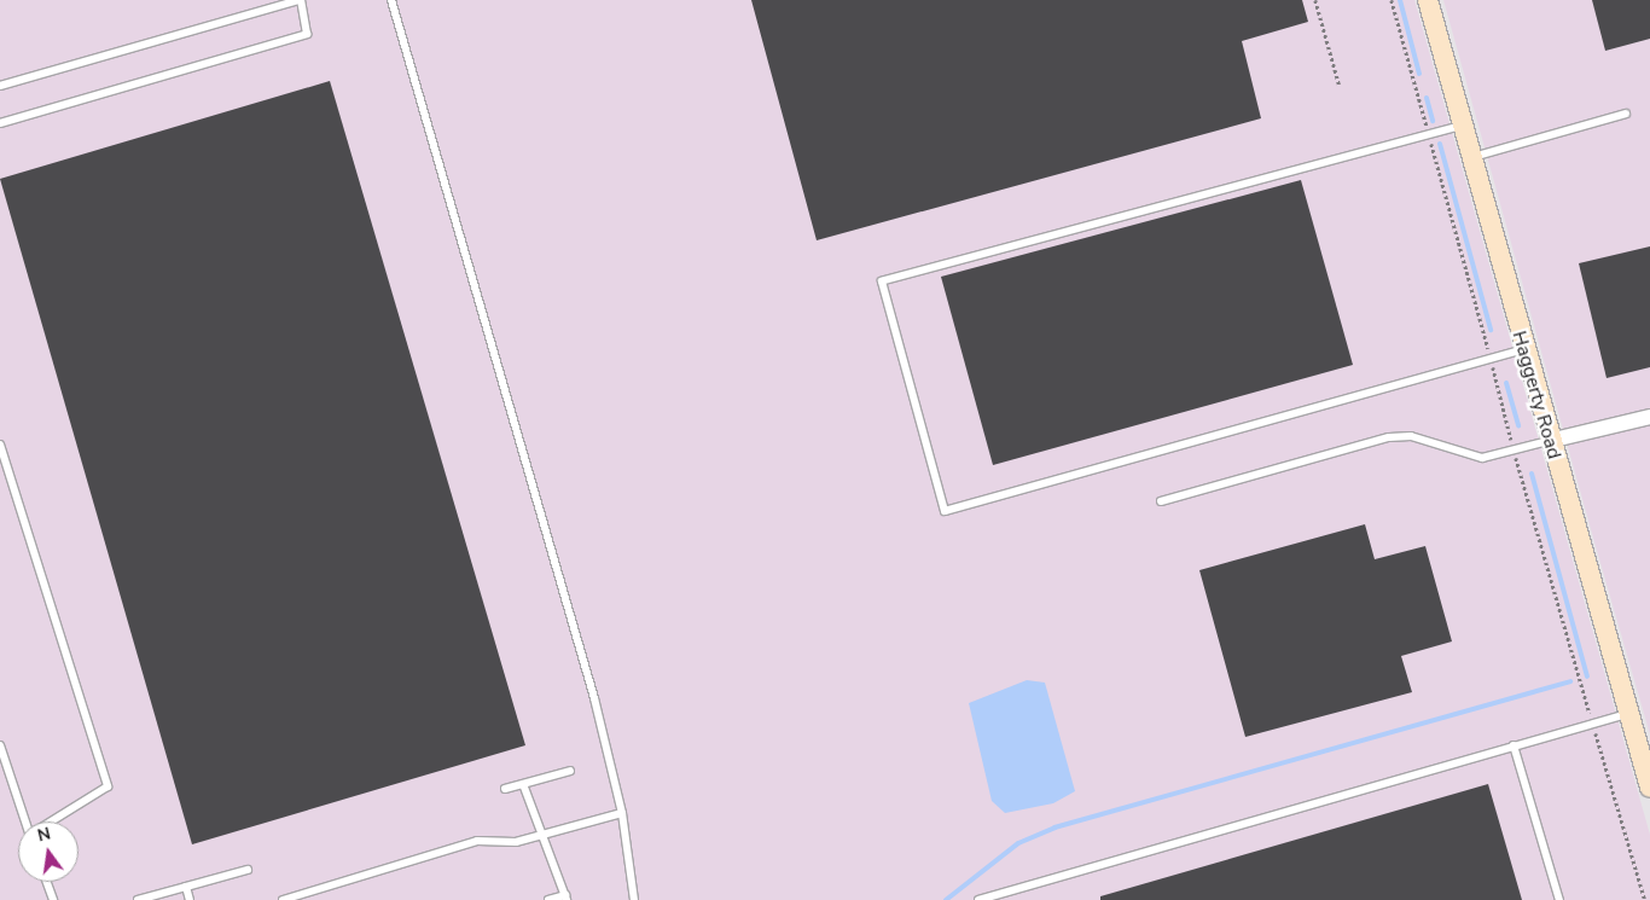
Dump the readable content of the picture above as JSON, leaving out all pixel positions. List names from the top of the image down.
{
  "streets": {
    "main road": ["Haggerty Road"]
  },
  "north": "top"
}
